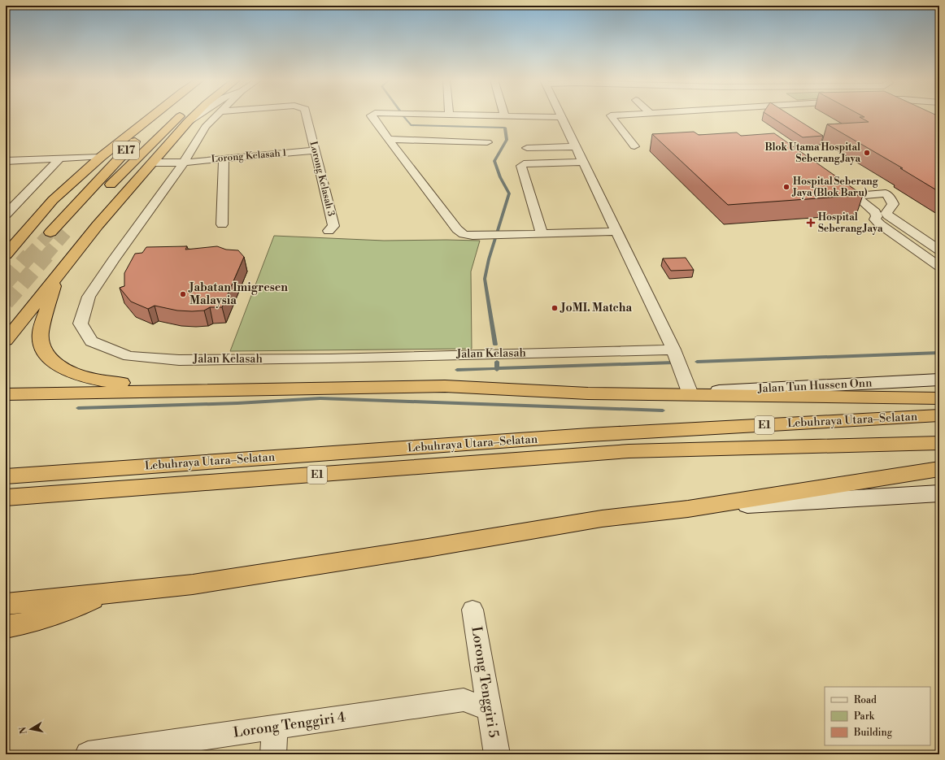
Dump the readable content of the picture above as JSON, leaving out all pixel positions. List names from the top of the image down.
{
  "streets": {
    "highway": ["E17", "Lebuhraya Utara–Selatan", "E1"],
    "main road": ["Jalan Tun Hussen Onn"],
    "street": [
      "Lorong Kelasah 1",
      "Lorong Kelasah 3",
      "Jalan Kelasah",
      "Lorong Tenggiri 5",
      "Lorong Tenggiri 4"
    ]
  },
  "crossings": [
    ["Lorong Kelasah 1", "Lorong Kelasah 3"],
    ["Lorong Kelasah 1", "Jalan Kelasah"],
    ["Lorong Tenggiri 5", "Lorong Tenggiri 4"]
  ],
  "places": {
    "other": [
      "Blok Utama Hospital Seberang Jaya",
      "Hospital Seberang Jaya (Blok Baru)",
      "Jabatan Imigresen Malaysia",
      "JoMI. Matcha"
    ],
    "health": ["Hospital Seberang Jaya"]
  },
  "legend": ["Road", "Park", "Building"],
  "north": "left"
}
